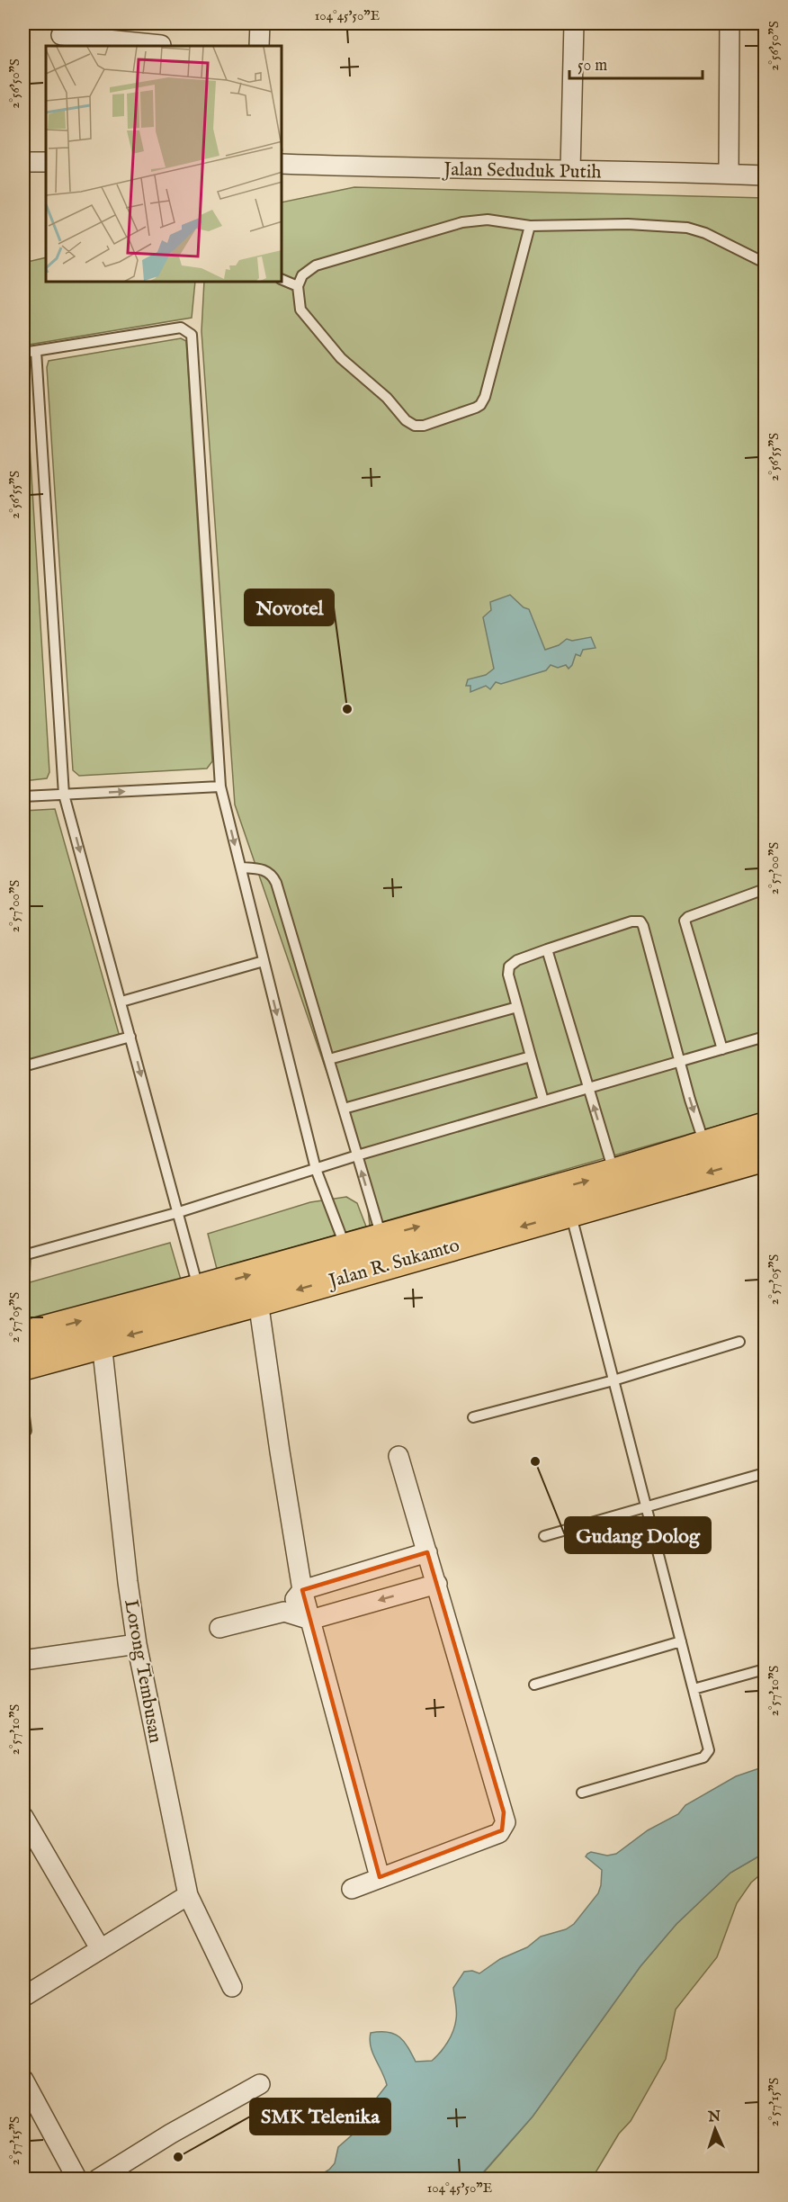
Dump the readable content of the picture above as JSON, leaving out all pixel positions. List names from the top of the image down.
{
  "streets": {
    "highway": ["Jalan R. Sukamto"],
    "street": ["Jalan Seduduk Putih", "Lorong Tembusan"]
  },
  "crossings": [
    ["Jalan R. Sukamto", "Lorong Tembusan"]
  ],
  "places": ["Novotel", "Gudang Dolog", "SMK Telenika"],
  "scale_bar": "50 m",
  "north": "top",
  "coordinates": [
    "104°45'50\"E",
    "2°56'50\"S",
    "2°56'55\"S",
    "2°57'00\"S",
    "2°57'05\"S",
    "2°57'10\"S",
    "2°57'15\"S"
  ]
}
